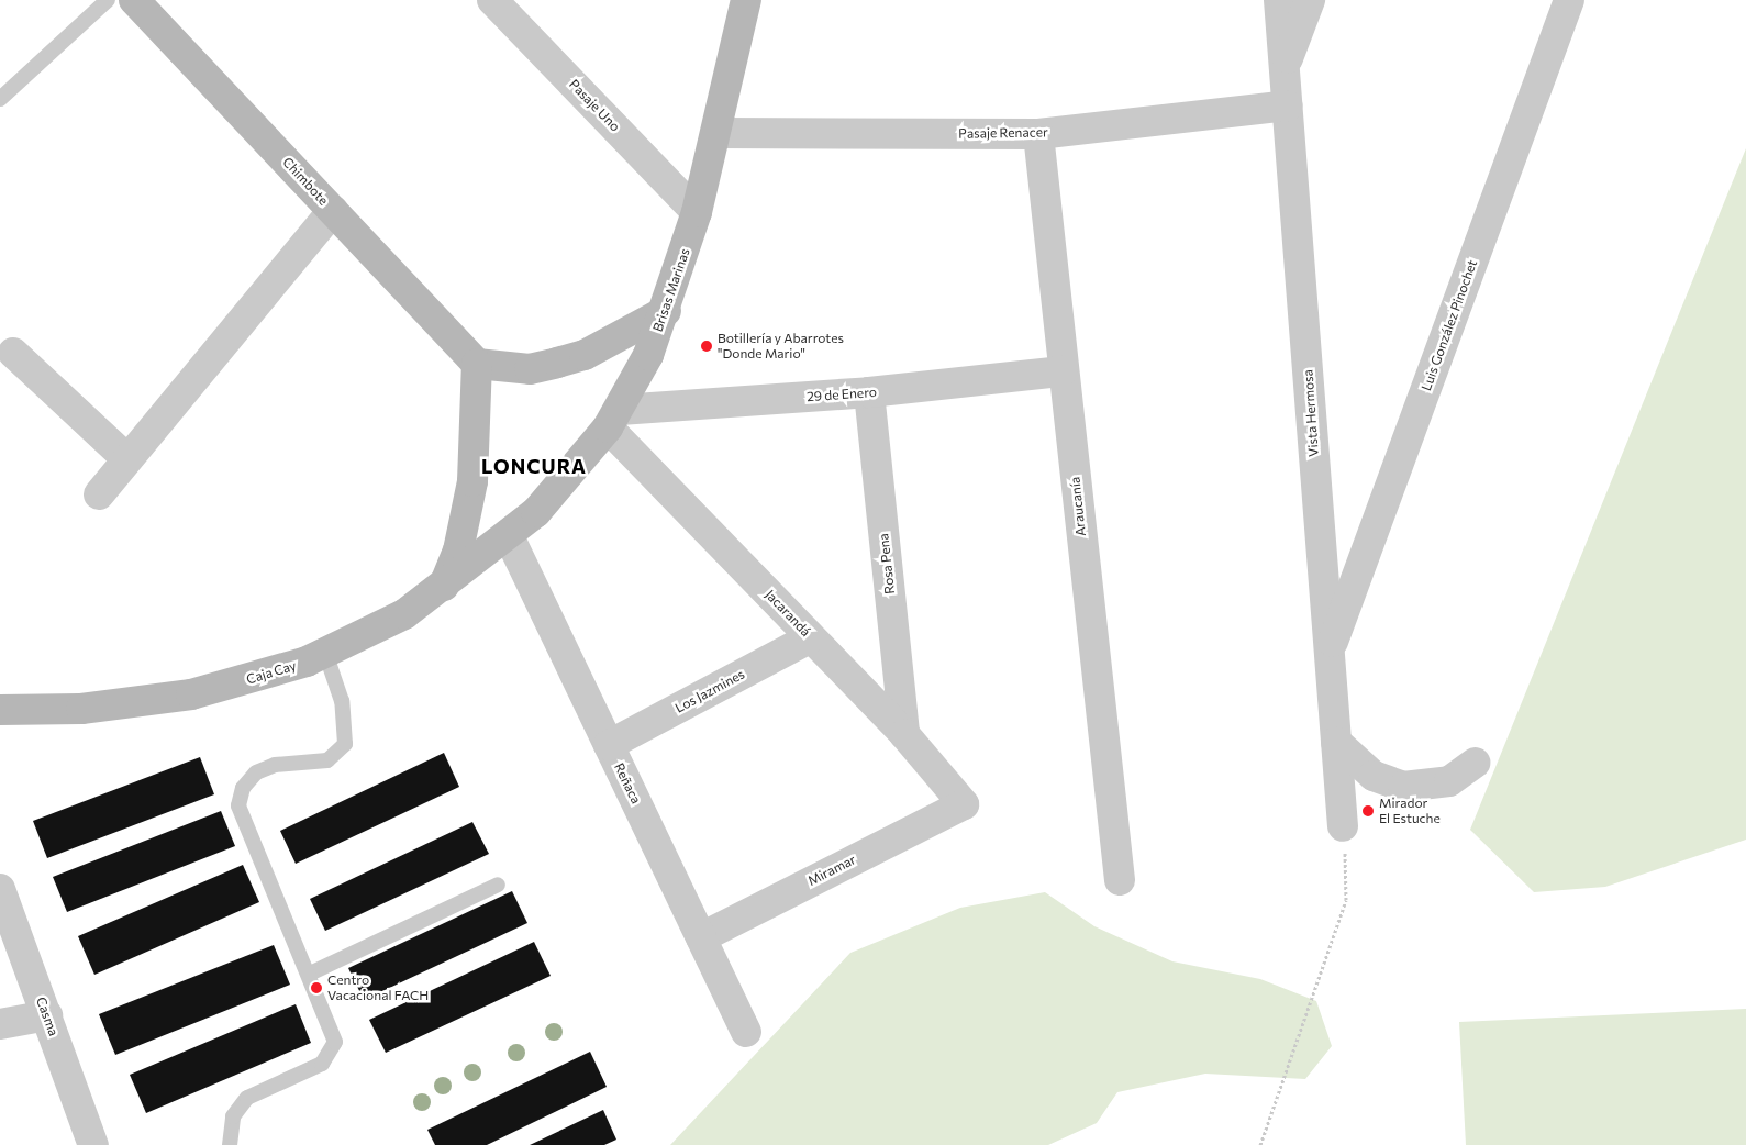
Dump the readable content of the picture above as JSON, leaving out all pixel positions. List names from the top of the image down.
{
  "streets": {
    "main road": ["Chimbote", "Brisas Marinas", "Caja Cay"],
    "street": [
      "Pasaje Uno",
      "Pasaje Renacer",
      "Luis González Pinochet",
      "29 de Enero",
      "Vista Hermosa",
      "Araucanía",
      "Rosa Pena",
      "Jacarandá",
      "Los Jazmines",
      "Reñaca",
      "Miramar",
      "Casma"
    ]
  },
  "crossings": [
    ["Pasaje Uno", "Brisas Marinas"],
    ["Pasaje Renacer", "Brisas Marinas"],
    ["Pasaje Renacer", "Vista Hermosa"],
    ["Pasaje Renacer", "Araucanía"],
    ["Brisas Marinas", "29 de Enero"],
    ["Brisas Marinas", "Jacarandá"],
    ["Brisas Marinas", "Caja Cay"],
    ["Brisas Marinas", "Reñaca"],
    ["Luis González Pinochet", "Vista Hermosa"],
    ["29 de Enero", "Araucanía"],
    ["29 de Enero", "Rosa Pena"],
    ["29 de Enero", "Jacarandá"],
    ["Rosa Pena", "Jacarandá"],
    ["Jacarandá", "Los Jazmines"],
    ["Jacarandá", "Miramar"],
    ["Caja Cay", "Reñaca"],
    ["Los Jazmines", "Reñaca"],
    ["Reñaca", "Miramar"]
  ],
  "districts": ["LONCURA"],
  "places": ["Botillería y Abarrotes \"Donde Mario\"", "Mirador El Estuche", "Centro Vacacional FACH"]
}
